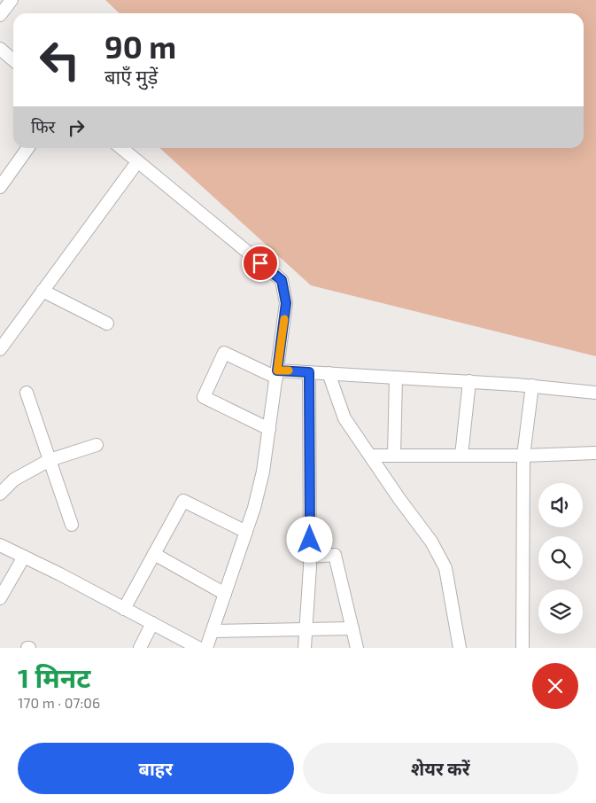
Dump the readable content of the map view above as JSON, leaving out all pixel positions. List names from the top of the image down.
{
  "page": {
    "turn": ["90 m", "बाएँ मुड़ें"],
    "then": "फिर",
    "heading": ["1 मिनट", "170 m · 07:06"],
    "buttons": ["बाहर", "शेयर करें"]
  }
}
